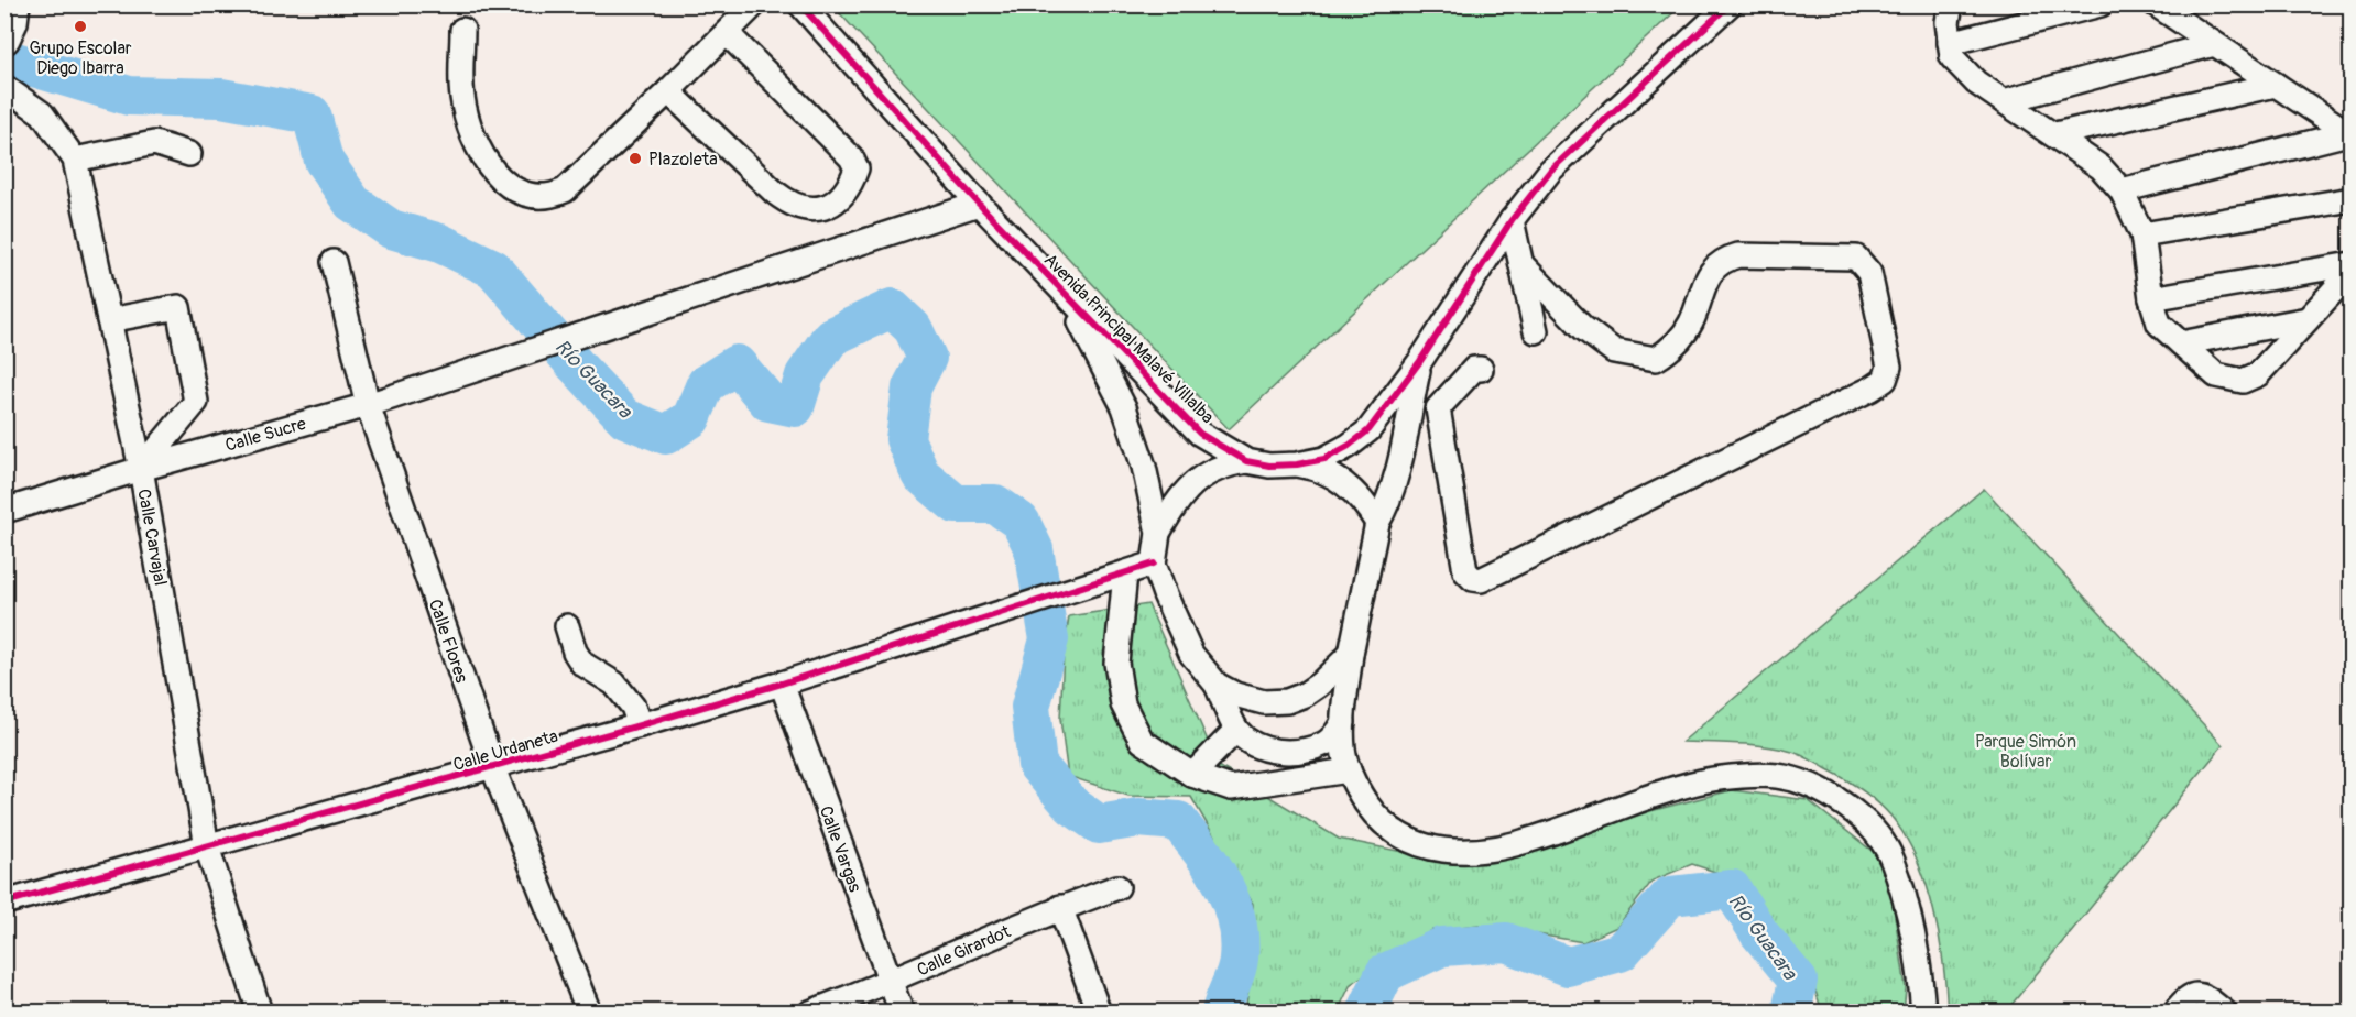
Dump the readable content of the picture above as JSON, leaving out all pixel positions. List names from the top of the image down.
{
  "streets": {
    "street": [
      "Avenida Principal Malavé Villalba",
      "Calle Sucre",
      "Calle Carvajal",
      "Calle Flores",
      "Calle Urdaneta",
      "Calle Vargas",
      "Calle Girardot"
    ]
  },
  "crossings": [
    ["Avenida Principal Malavé Villalba", "Calle Sucre"],
    ["Avenida Principal Malavé Villalba", "Calle Urdaneta"],
    ["Calle Sucre", "Calle Carvajal"],
    ["Calle Sucre", "Calle Flores"],
    ["Calle Carvajal", "Calle Urdaneta"],
    ["Calle Flores", "Calle Urdaneta"],
    ["Calle Urdaneta", "Calle Vargas"],
    ["Calle Vargas", "Calle Girardot"]
  ],
  "water": ["Río Guacara"],
  "parks": ["Parque Simón Bolívar"],
  "places": ["Grupo Escolar Diego Ibarra", "Plazoleta"]
}
